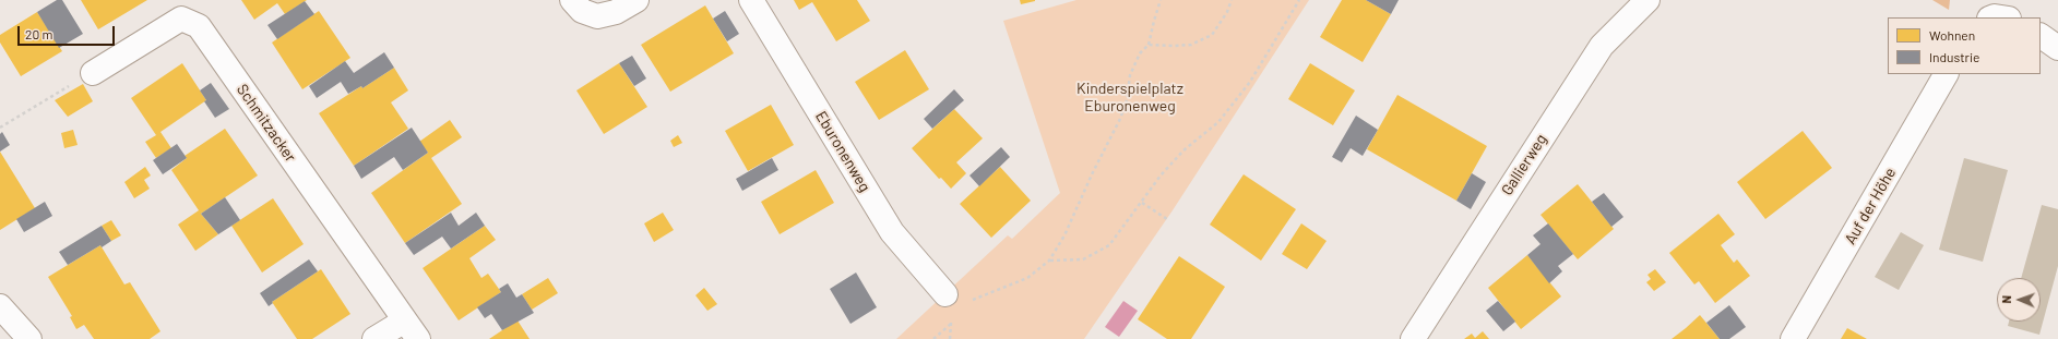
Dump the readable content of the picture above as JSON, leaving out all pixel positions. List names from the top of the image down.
{
  "streets": {
    "street": [
      "Schmitzacker",
      "Eburonenweg",
      "Gallierweg",
      "Auf der Höhe"
    ]
  },
  "parks": ["Kinderspielplatz Eburonenweg"],
  "legend": ["Wohnen", "Industrie"],
  "scale_bar": "20 m",
  "north": "left"
}
